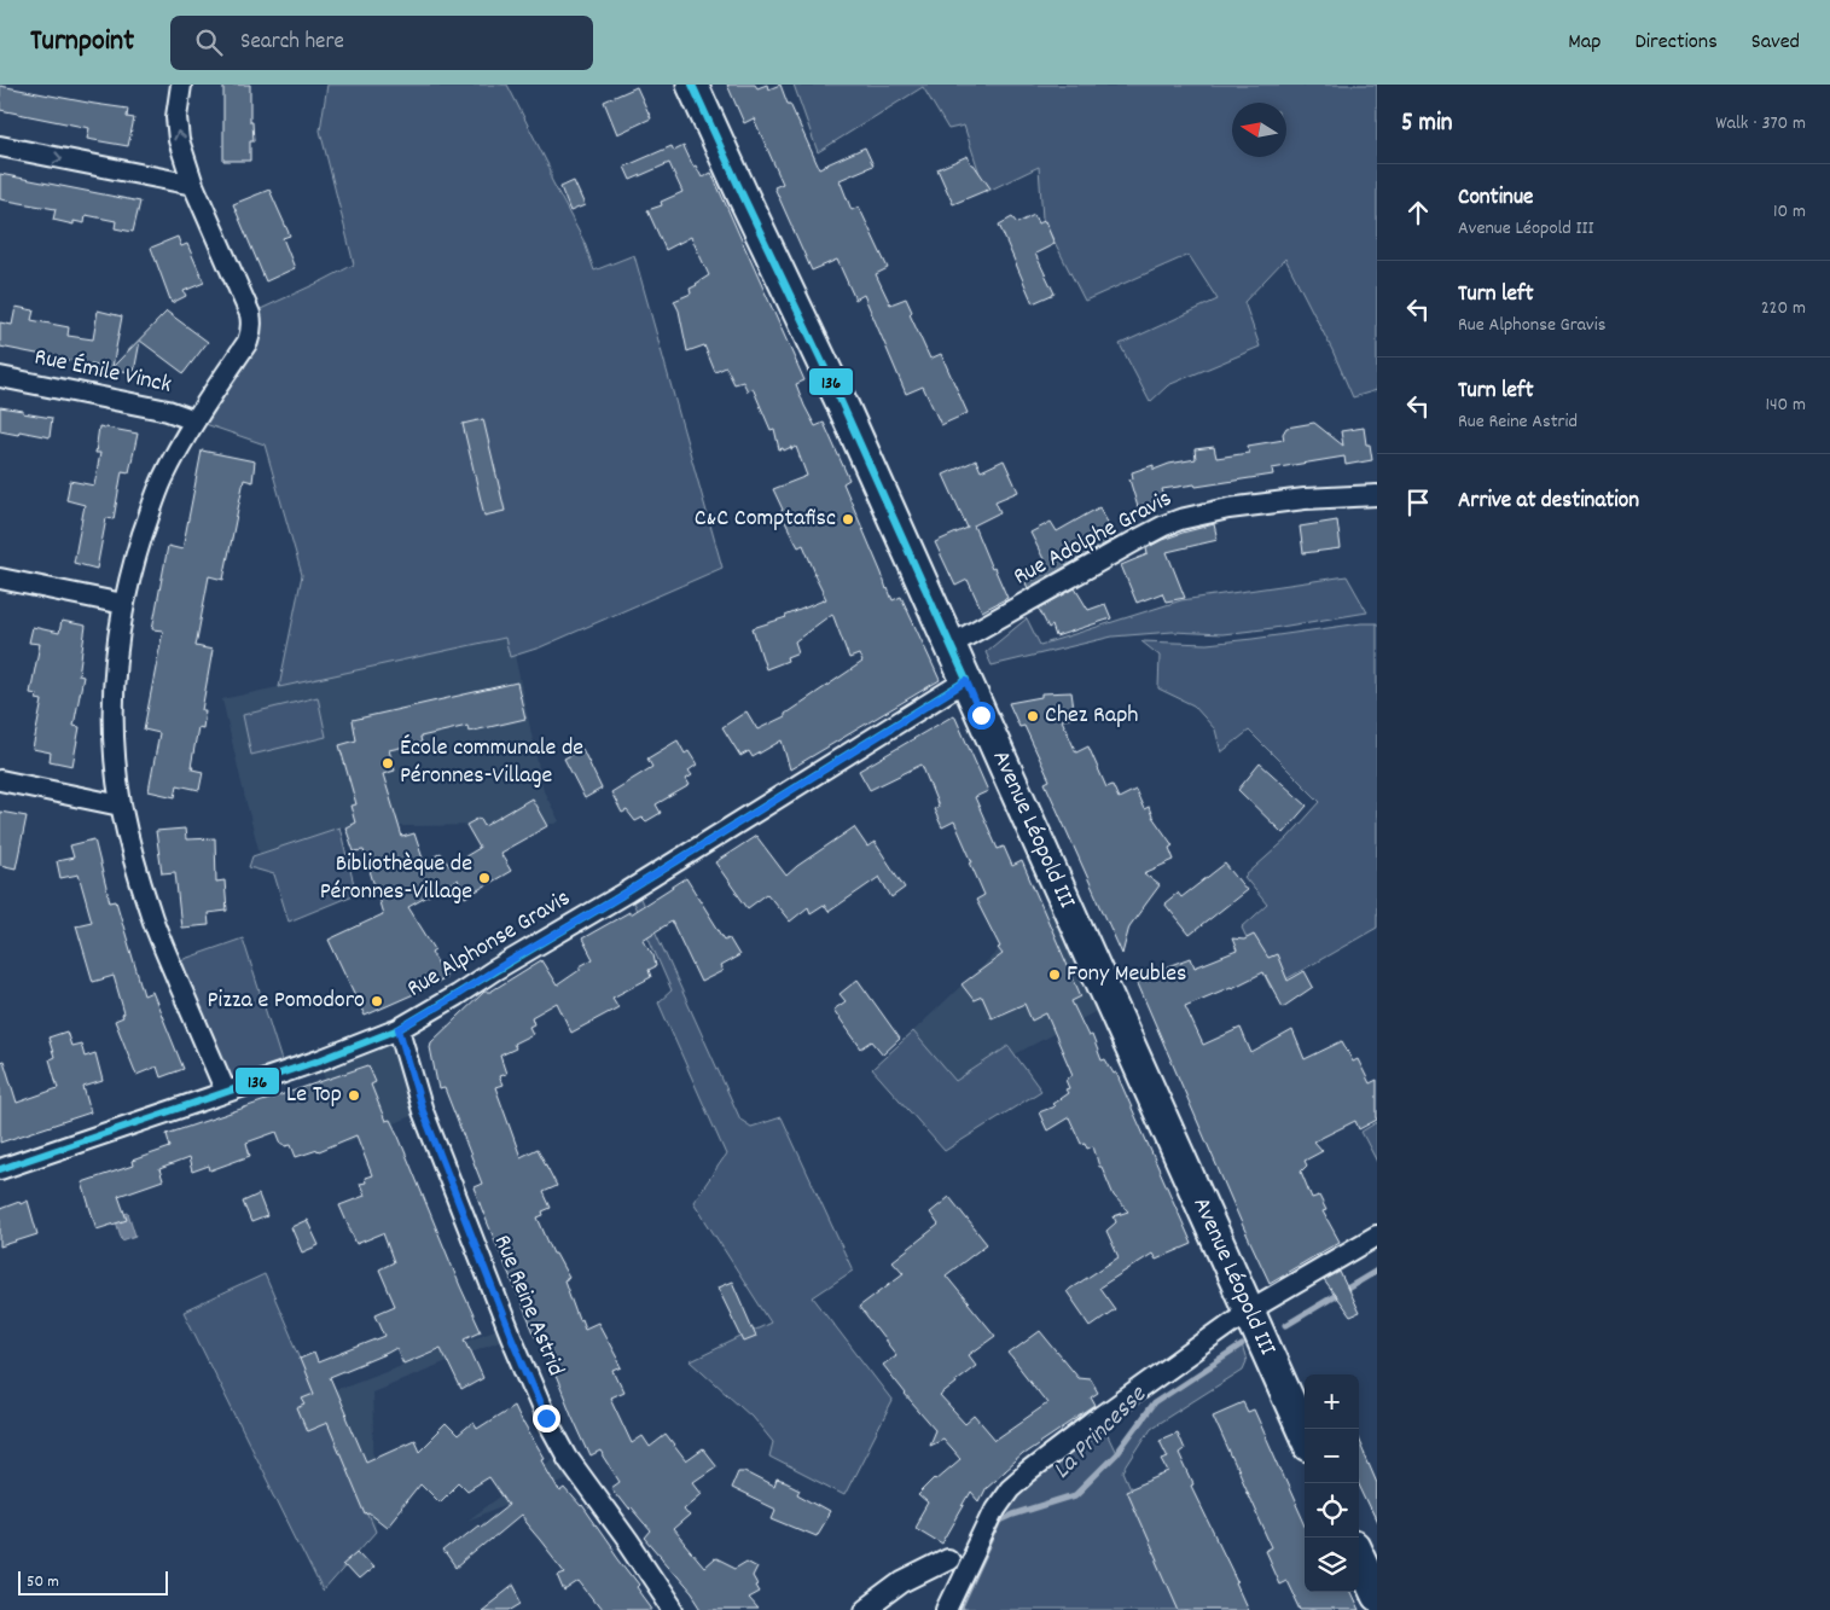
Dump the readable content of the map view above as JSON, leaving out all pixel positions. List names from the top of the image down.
{
  "streets": {
    "main road": ["Avenue Léopold III"],
    "street": [
      "Rue Émile Vinck",
      "Rue Adolphe Gravis",
      "Rue Alphonse Gravis",
      "Rue Reine Astrid"
    ]
  },
  "crossings": [
    ["Rue Adolphe Gravis", "Avenue Léopold III"],
    ["Avenue Léopold III", "Rue Alphonse Gravis"],
    ["Rue Alphonse Gravis", "Rue Reine Astrid"]
  ],
  "water": ["La Princesse"],
  "places": [
    "C&C Comptafisc",
    "Chez Raph",
    "École communale de Péronnes-Village",
    "Bibliothèque de Péronnes-Village",
    "Fony Meubles",
    "Pizza e Pomodoro",
    "Le Top"
  ],
  "lines": ["transit line 136"],
  "scale_bar": "50 m",
  "north": "left",
  "page": {
    "header": "Turnpoint",
    "search": "Search here",
    "nav": ["Map", "Directions", "Saved"],
    "heading": ["5 min", "Walk · 370 m"],
    "list": [
      ["Continue", "Avenue Léopold III", "10 m"],
      ["Turn left", "Rue Alphonse Gravis", "220 m"],
      ["Turn left", "Rue Reine Astrid", "140 m"],
      "Arrive at destination"
    ],
    "map_buttons": ["+", "−"],
    "scale": "50 m"
  }
}
